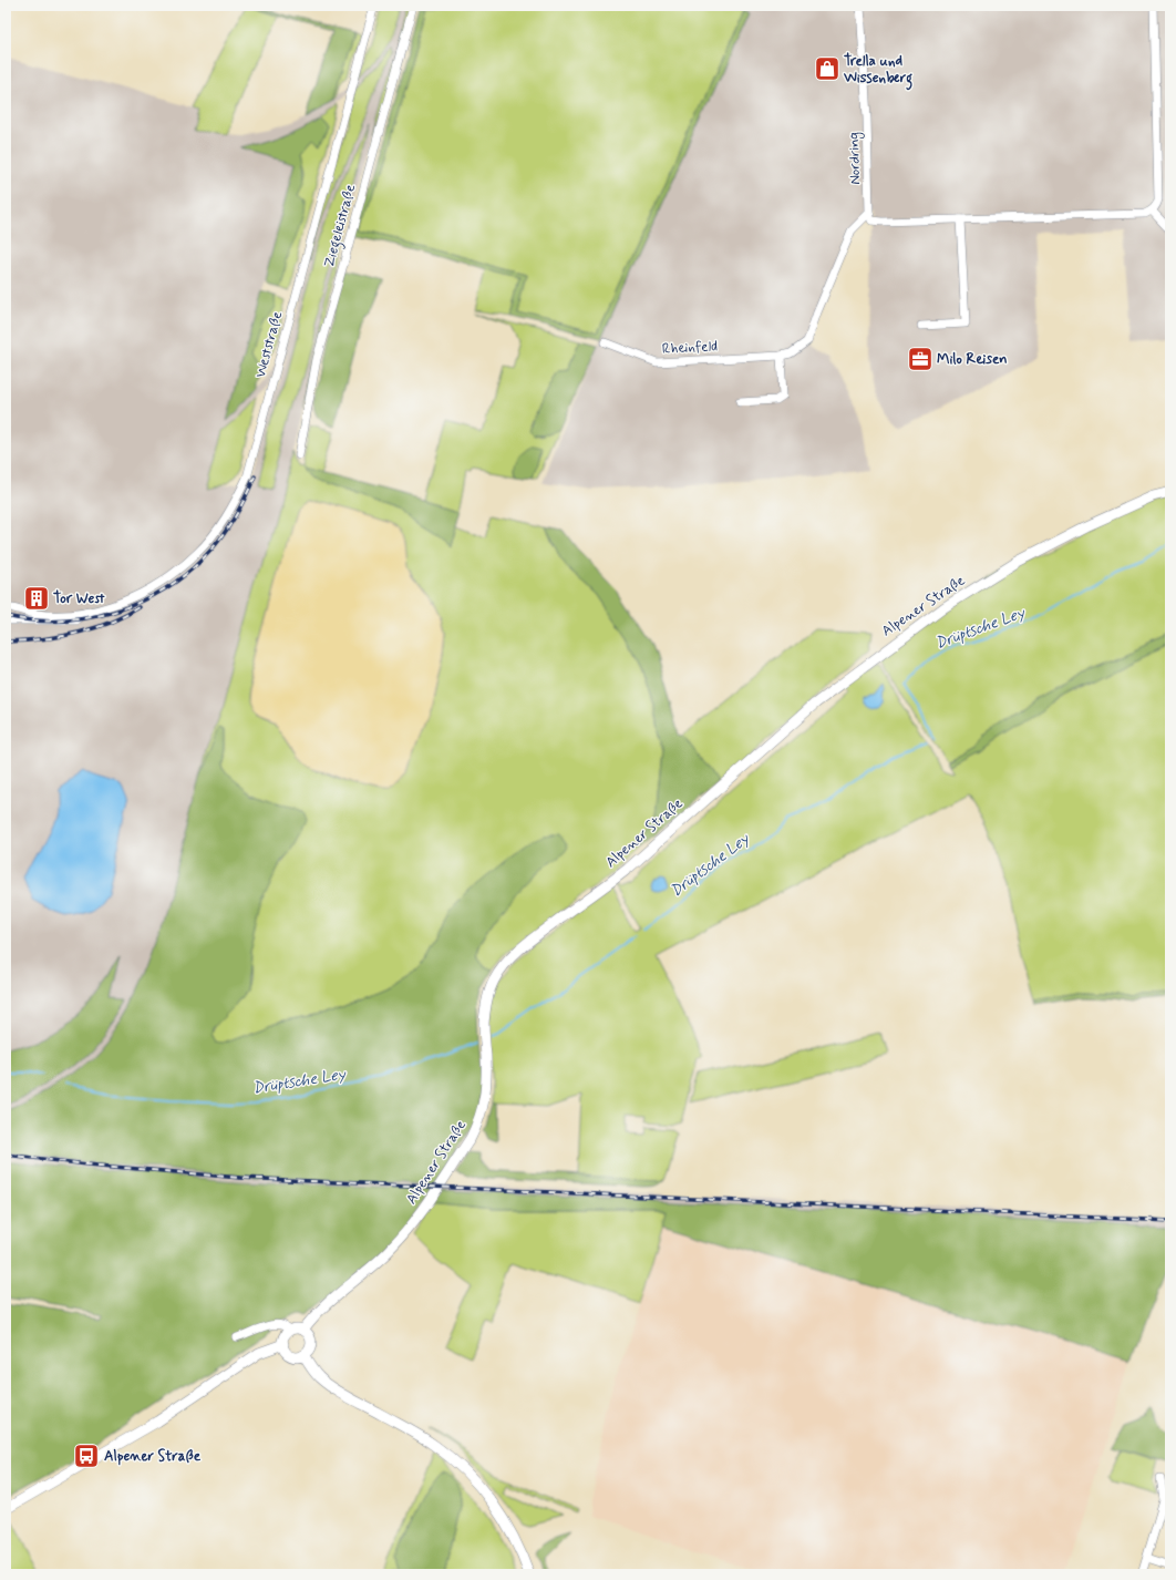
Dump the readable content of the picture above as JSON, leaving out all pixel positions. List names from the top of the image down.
{
  "streets": {
    "street": [
      "Nordring",
      "Ziegeleistraße",
      "Weststraße",
      "Rheinfeld",
      "Alpener Straße"
    ]
  },
  "crossings": [
    ["Nordring", "Rheinfeld"]
  ],
  "water": ["Drüptsche Ley"],
  "places": {
    "shop": ["Trella und Wissenberg"],
    "office": ["Milo Reisen"],
    "building": ["Tor West"],
    "bus stop": ["Alpener Straße"]
  }
}
